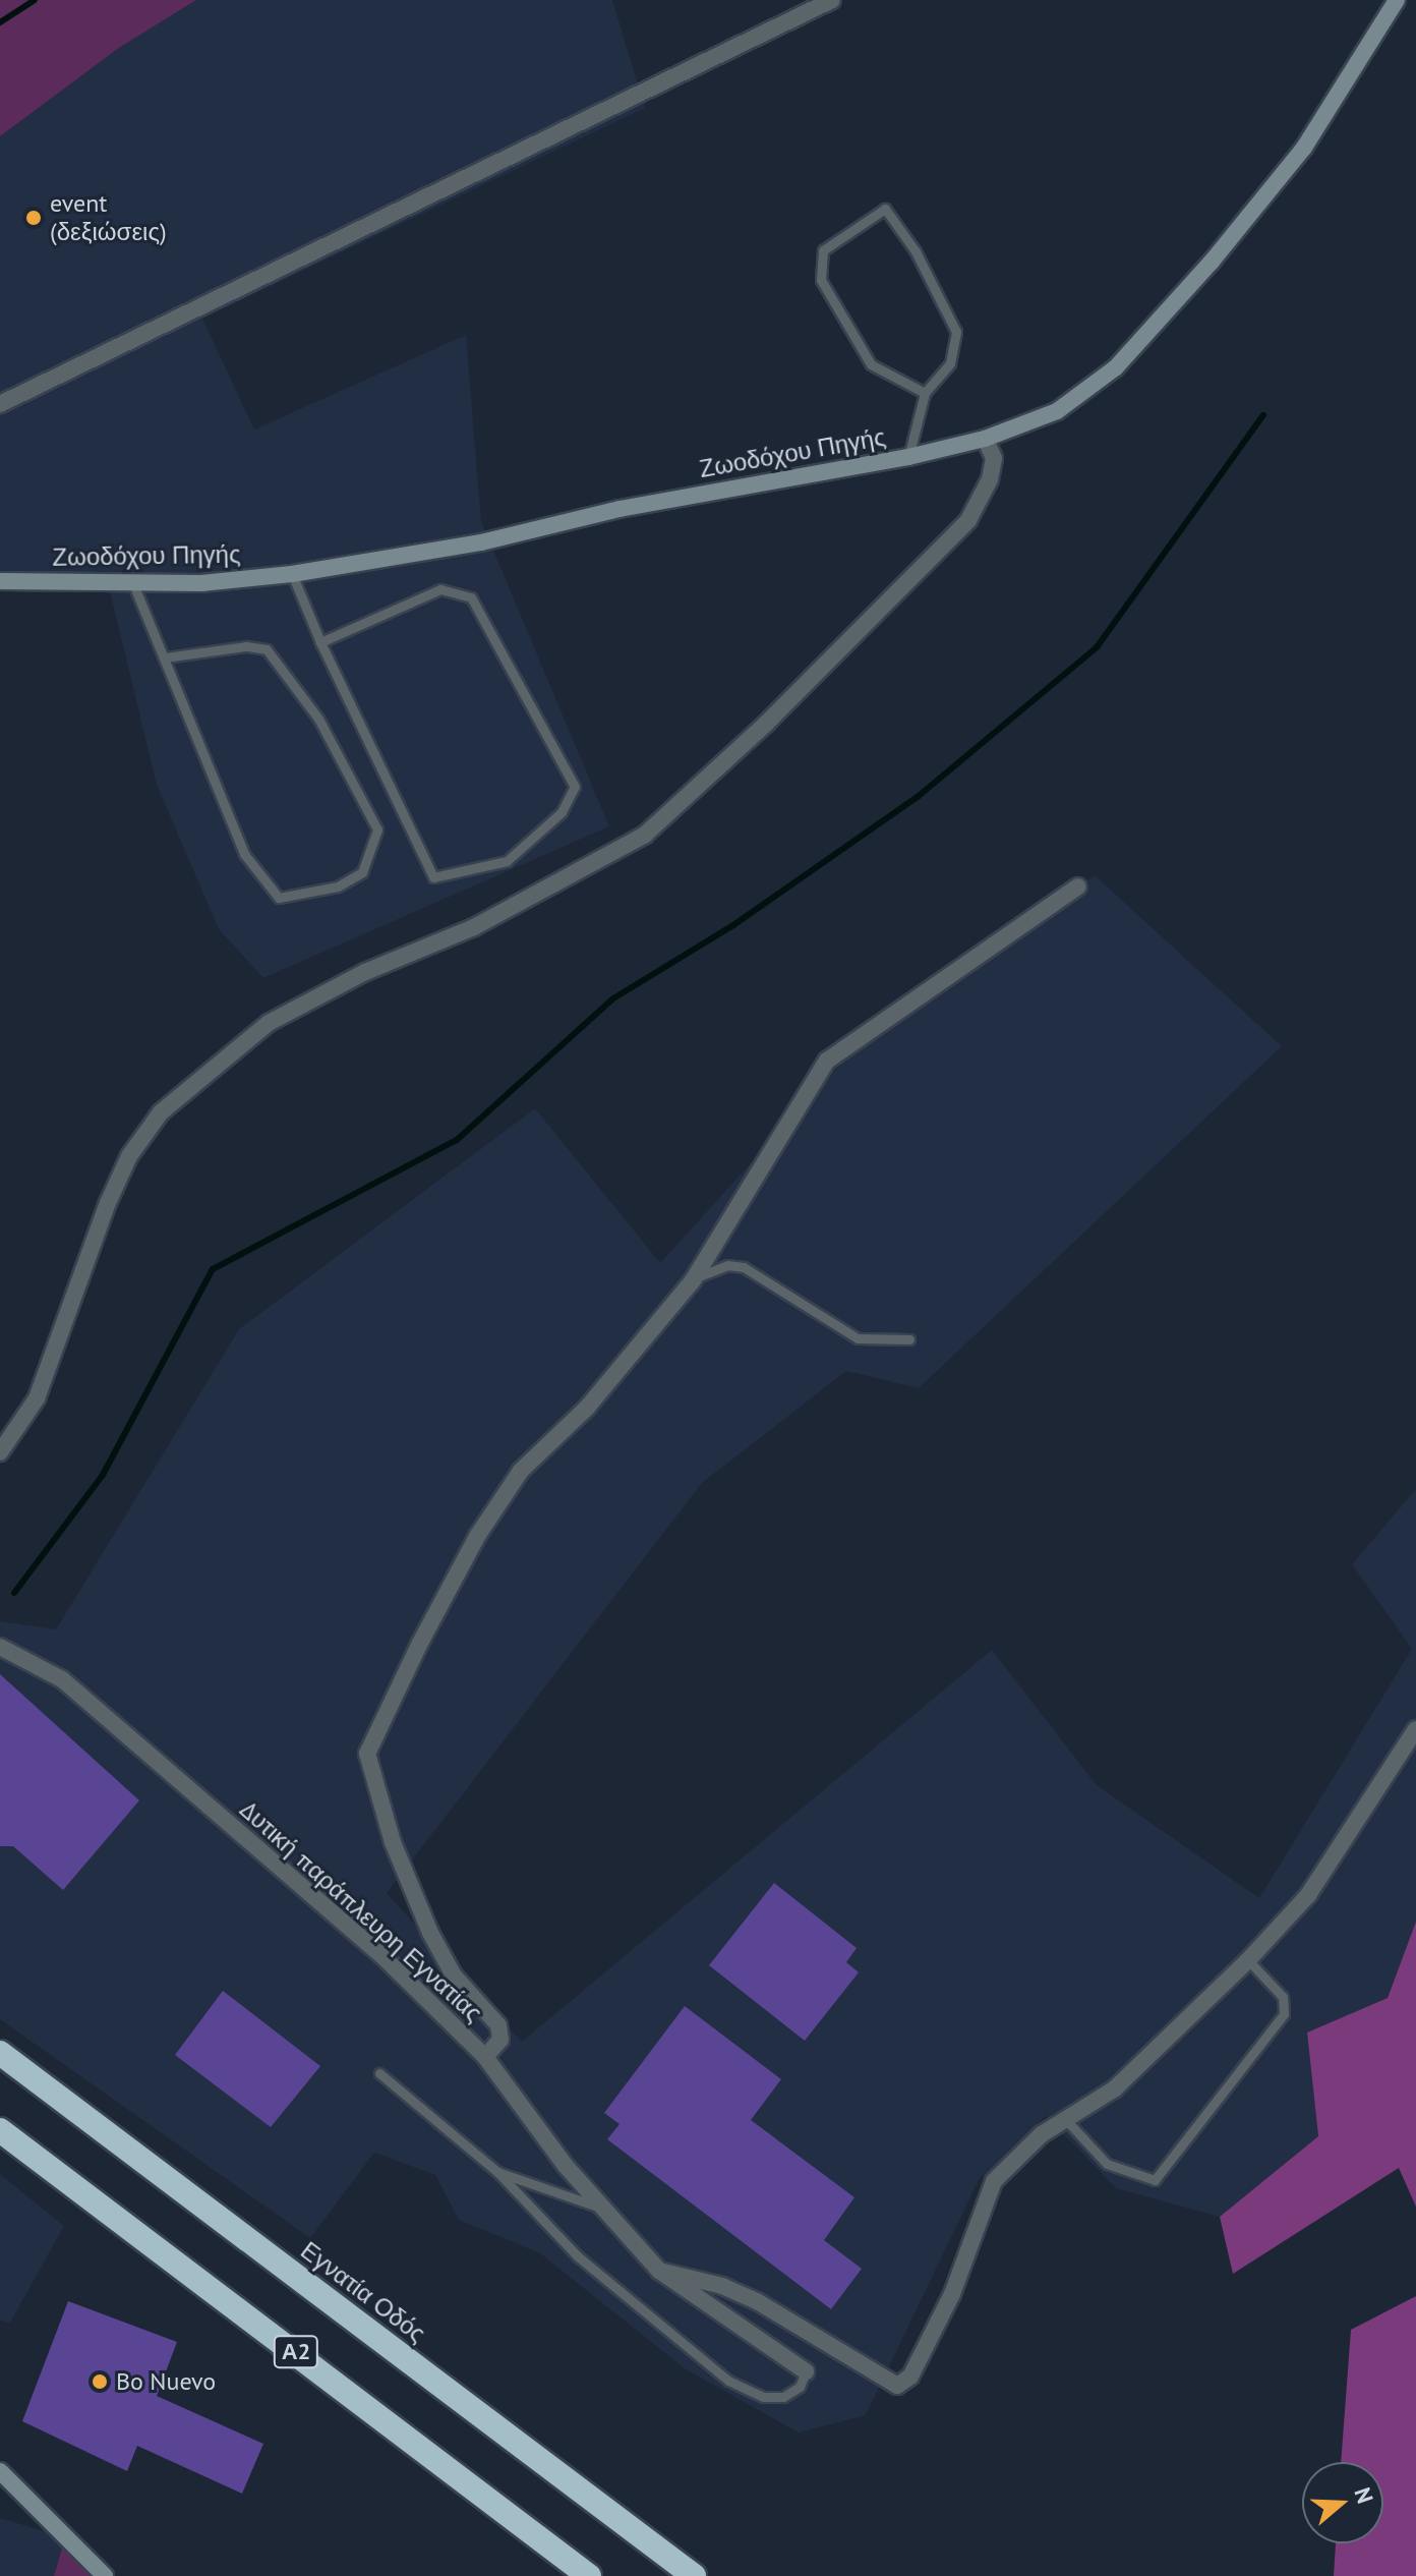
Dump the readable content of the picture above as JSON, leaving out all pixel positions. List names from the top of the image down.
{
  "streets": {
    "highway": ["Εγνατία Οδός", "Α2"],
    "street": ["Ζωοδόχου Πηγής", "Δυτική παράπλευρη Εγνατίας"]
  },
  "places": ["event (δεξιώσεις)", "Bo Nuevo"],
  "north": "right"
}
